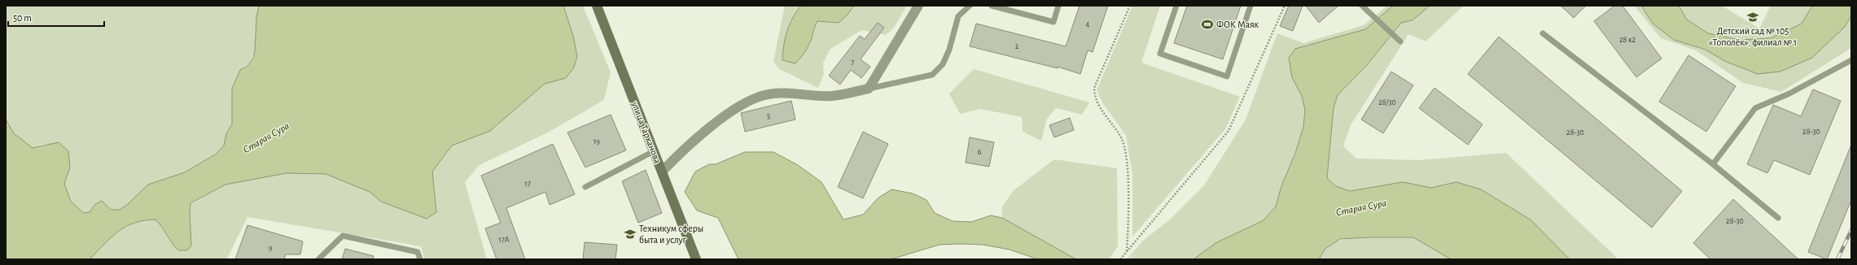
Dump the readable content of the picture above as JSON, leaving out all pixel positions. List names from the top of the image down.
{
  "streets": {
    "street": ["улица Тарханова"]
  },
  "water": ["Старая Сура"],
  "places": {
    "school or university": ["Детский сад № 105 «Тополёк», филиал № 1", "Техникум сферы быта и услуг"],
    "sports": ["ФОК Маяк"]
  },
  "house_numbers": [
    "4",
    "28 к2",
    "2",
    "7",
    "28/30",
    "5",
    "28-30",
    "28-30",
    "19",
    "6",
    "17",
    "28-30",
    "17А",
    "9"
  ],
  "scale_bar": "50 m"
}
